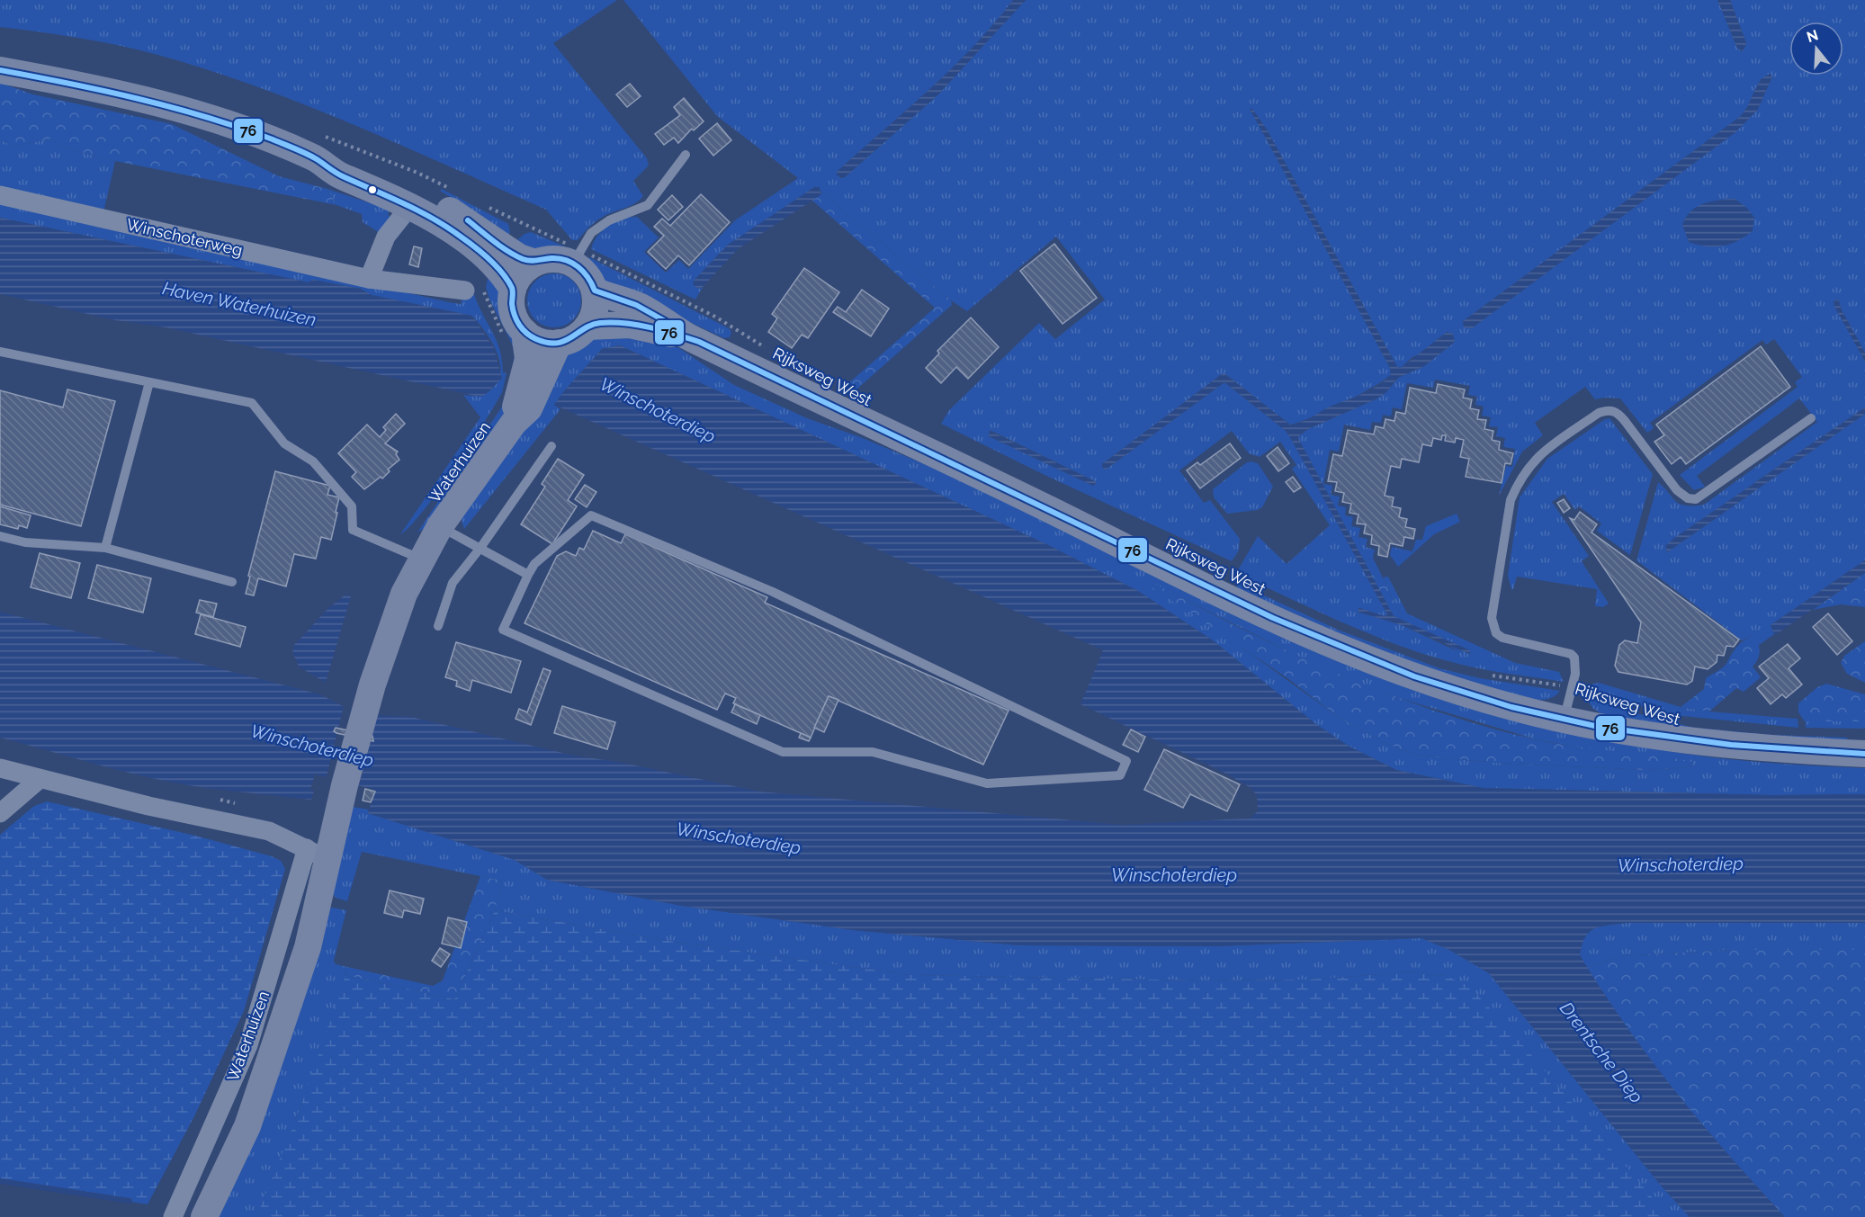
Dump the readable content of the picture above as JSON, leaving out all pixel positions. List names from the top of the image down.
{
  "streets": {
    "main road": ["Rijksweg West", "Waterhuizen"],
    "street": ["Winschoterweg"]
  },
  "crossings": [
    ["Rijksweg West", "Waterhuizen"]
  ],
  "water": ["Haven Waterhuizen", "Winschoterdiep", "Drentsche Diep"],
  "lines": ["transit line 76"],
  "north": "top"
}
